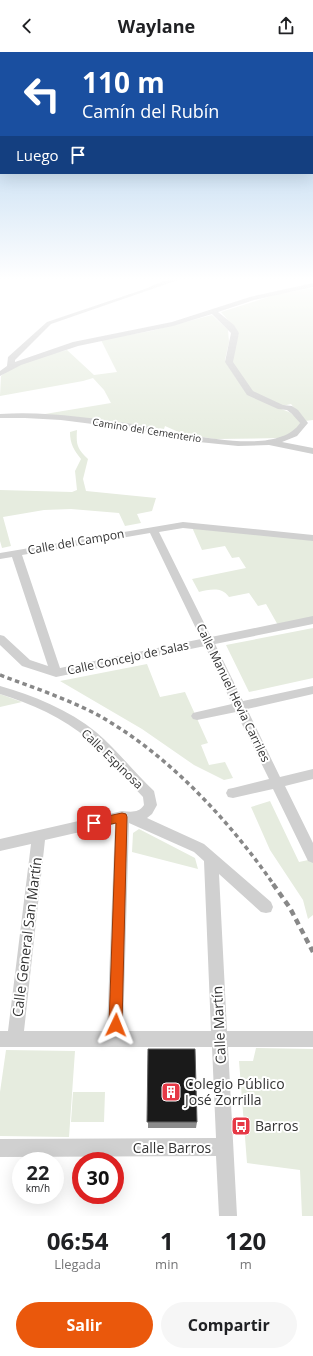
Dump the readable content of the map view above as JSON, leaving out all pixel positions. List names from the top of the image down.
{
  "streets": {
    "street": [
      "Camino del Cementerio",
      "Calle del Campon",
      "Calle Concejo de Salas",
      "Calle Manuel Hevia Carriles",
      "Calle Espinosa",
      "Calle General San Martín",
      "Calle Martín",
      "Calle Barros"
    ]
  },
  "crossings": [
    ["Calle del Campon", "Calle Manuel Hevia Carriles"],
    ["Calle Concejo de Salas", "Calle Manuel Hevia Carriles"],
    ["Calle Martín", "Calle Barros"]
  ],
  "places": {
    "building": ["Colegio Público José Zorrilla"],
    "bus stop": ["Barros"]
  },
  "page": {
    "header": "Waylane",
    "turn": ["110 m", "Camín del Rubín"],
    "then": "Luego",
    "speed": "22 km/h",
    "limit": "30",
    "eta": [
      "06:54",
      "Llegada",
      "1",
      "min",
      "120",
      "m"
    ],
    "buttons": ["Salir", "Compartir"]
  }
}
